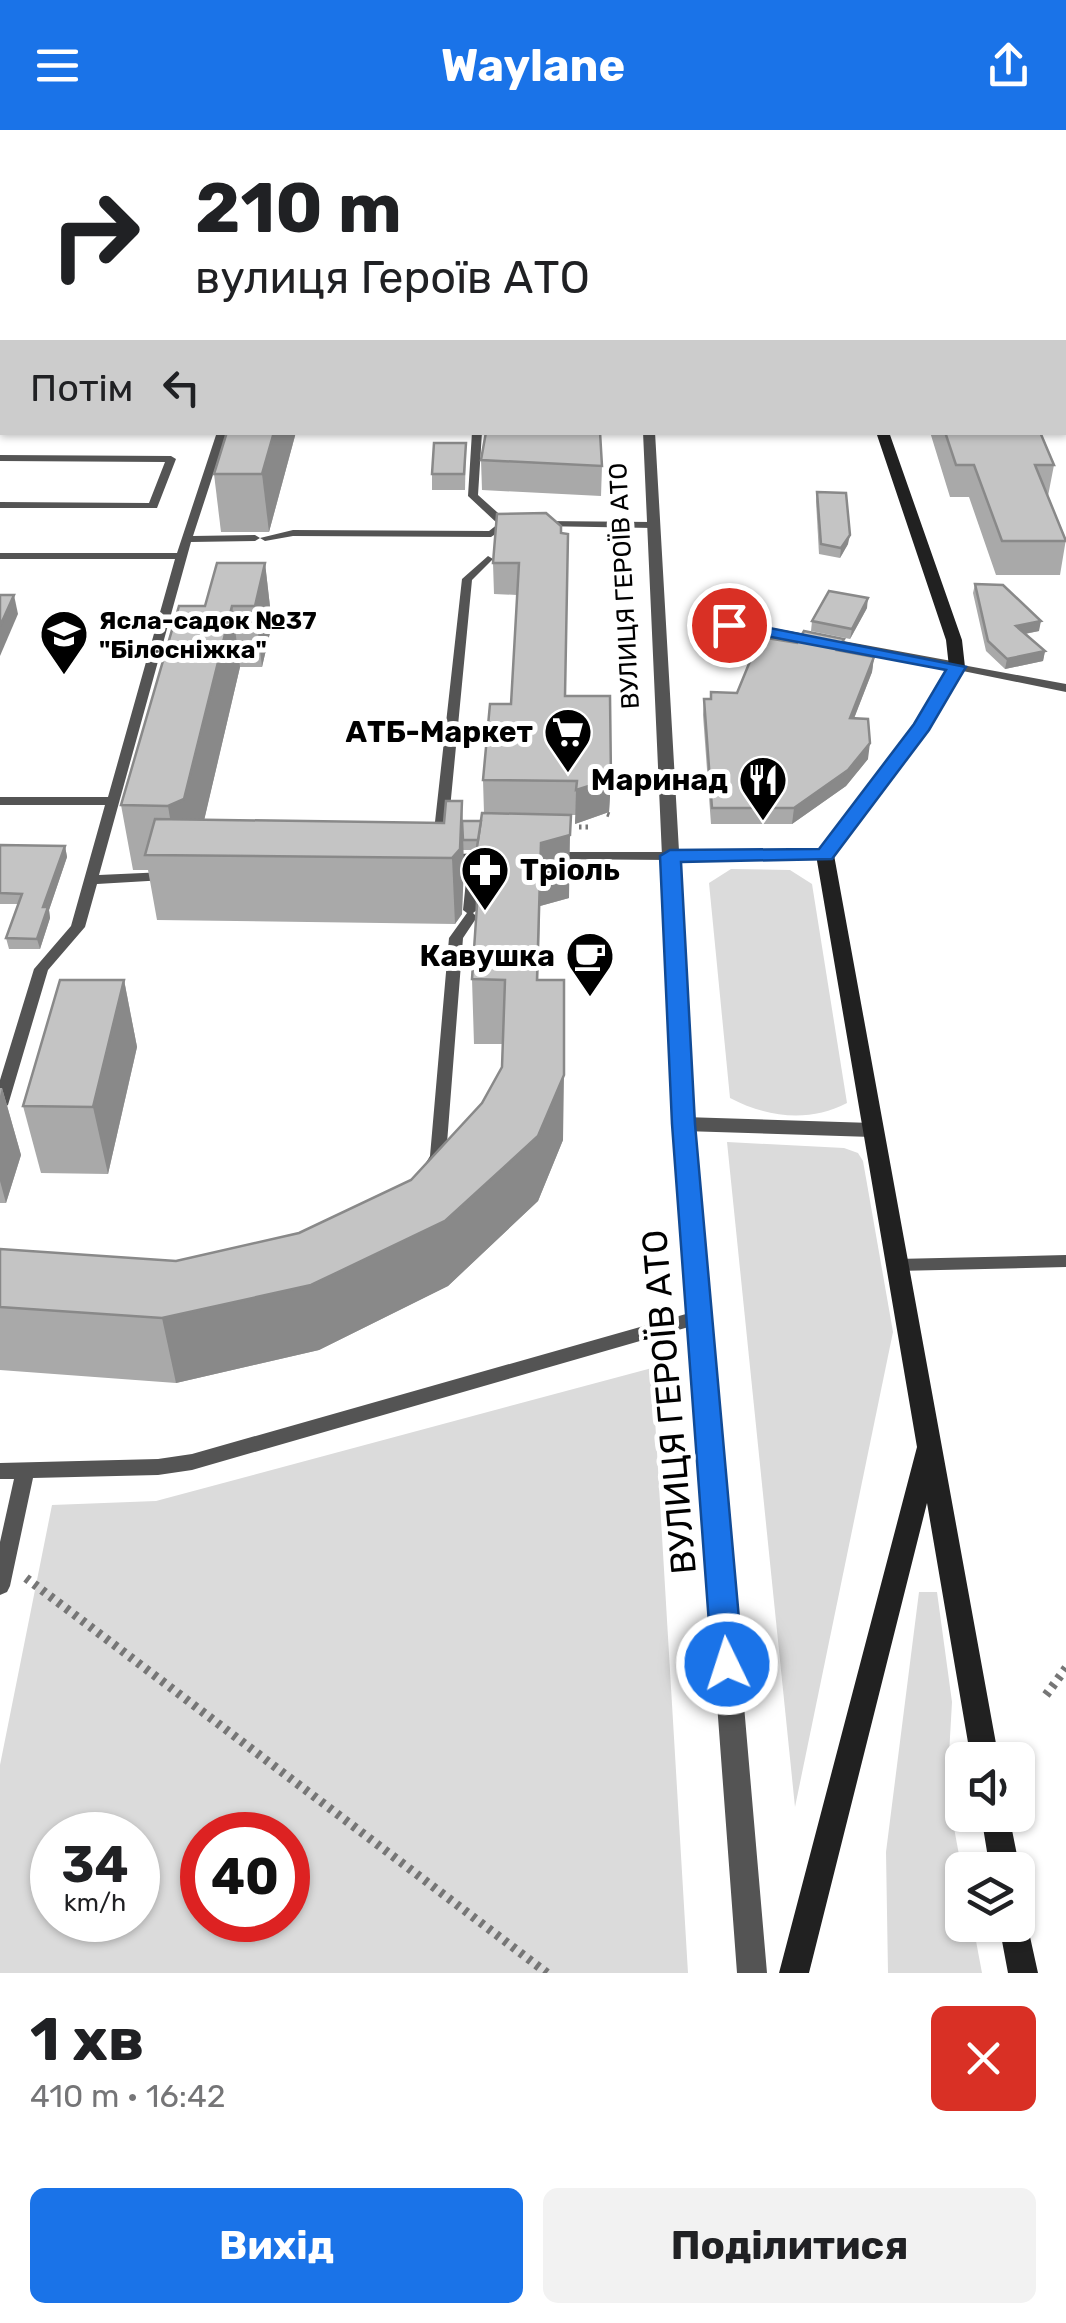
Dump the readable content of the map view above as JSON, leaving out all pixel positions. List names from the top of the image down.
{
  "streets": {
    "street": ["ВУЛИЦЯ ГЕРОЇВ АТО"]
  },
  "places": {
    "school or university": ["Ясла-садок №37 \"Білосніжка\""],
    "supermarket": ["АТБ-Маркет"],
    "restaurant": ["Маринад"],
    "pharmacy": ["Тріоль"],
    "cafe": ["Кавушка"]
  },
  "page": {
    "header": "Waylane",
    "turn": ["210 m", "вулиця Героїв АТО"],
    "then": "Потім",
    "speed": "34 km/h",
    "limit": "40",
    "heading": ["1 хв", "410 m · 16:42"],
    "buttons": ["Вихід", "Поділитися"]
  }
}
